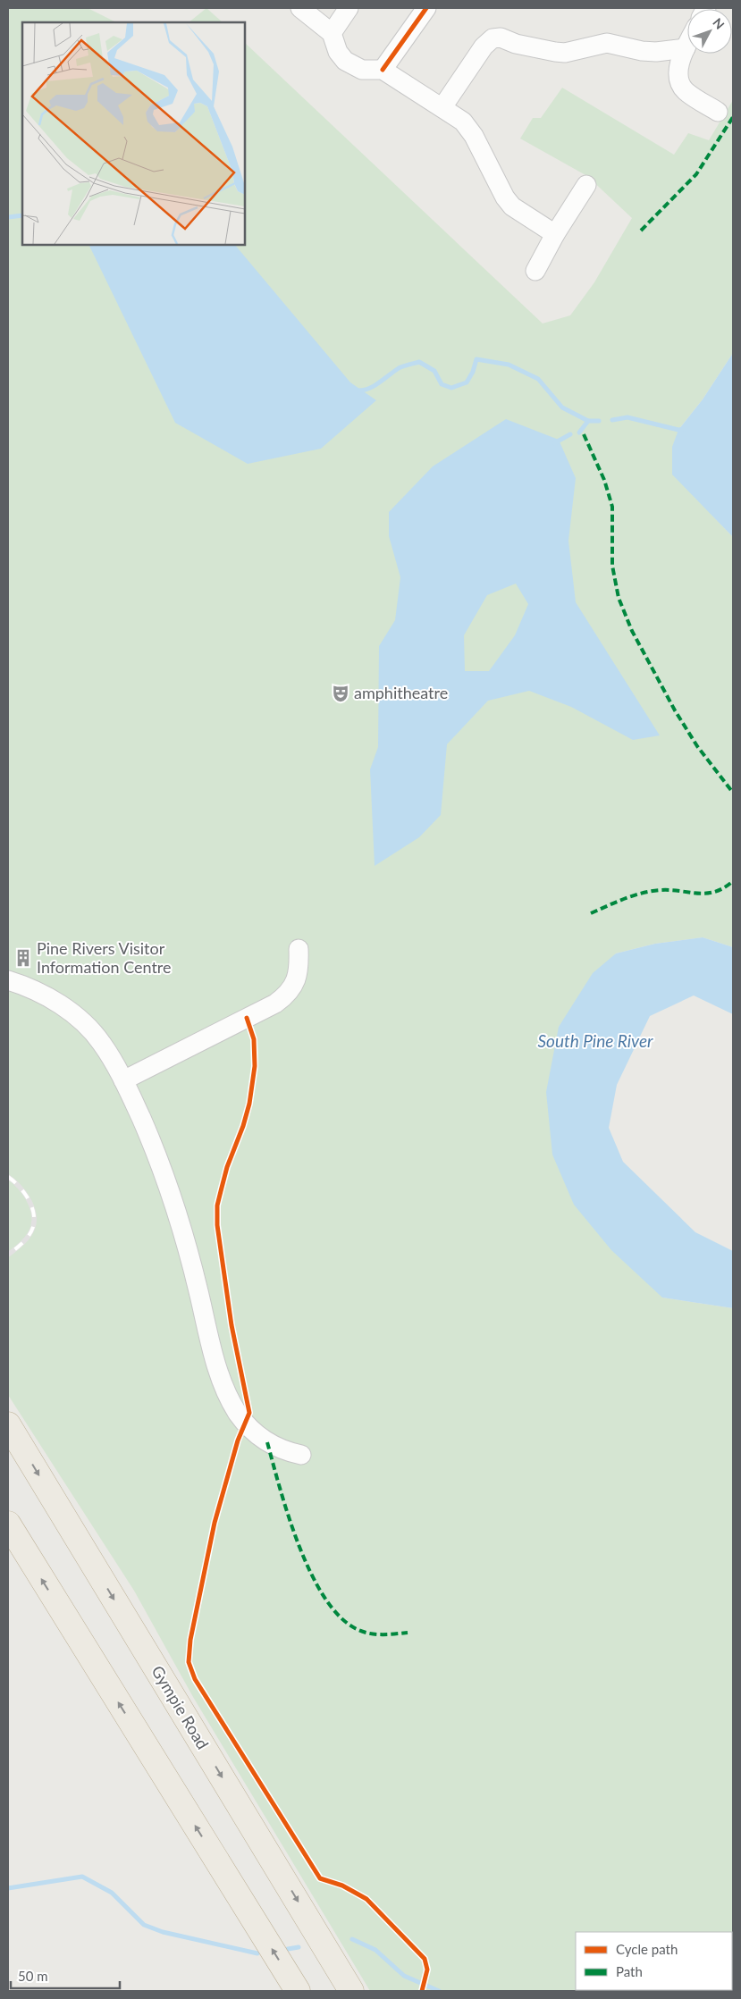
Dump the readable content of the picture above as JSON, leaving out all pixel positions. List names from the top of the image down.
{
  "streets": {
    "highway": ["Gympie Road"]
  },
  "water": ["South Pine River"],
  "places": {
    "theatre": ["amphitheatre"],
    "building": ["Pine Rivers Visitor Information Centre"]
  },
  "legend": ["Cycle path", "Path"],
  "scale_bar": "50 m",
  "north": "top right"
}
